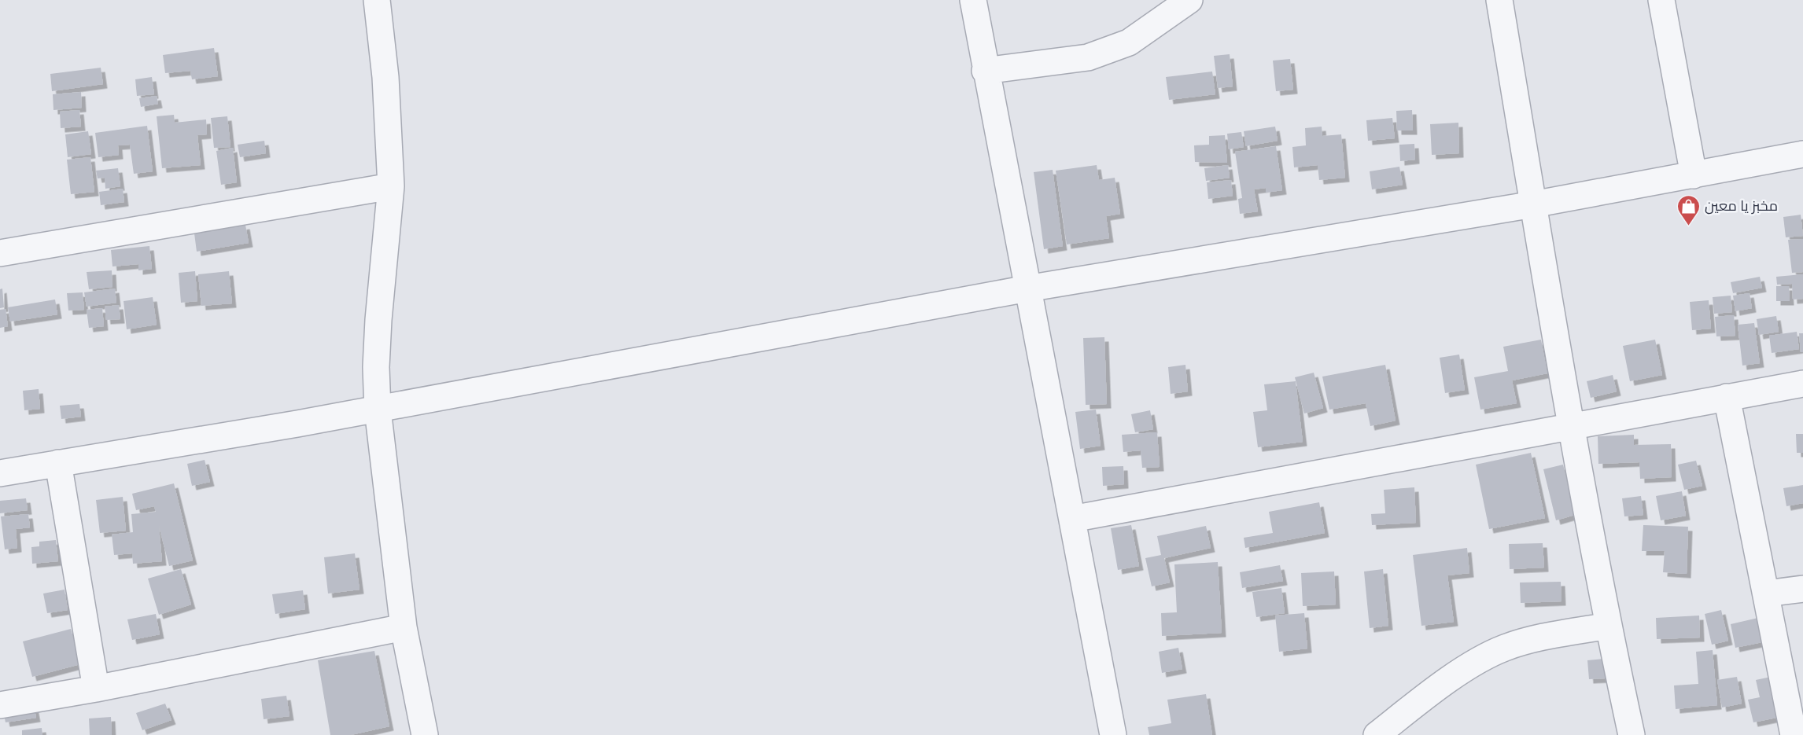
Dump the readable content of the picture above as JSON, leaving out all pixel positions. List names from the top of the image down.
{
  "places": {
    "shop": ["مخبز يا معين"]
  }
}
